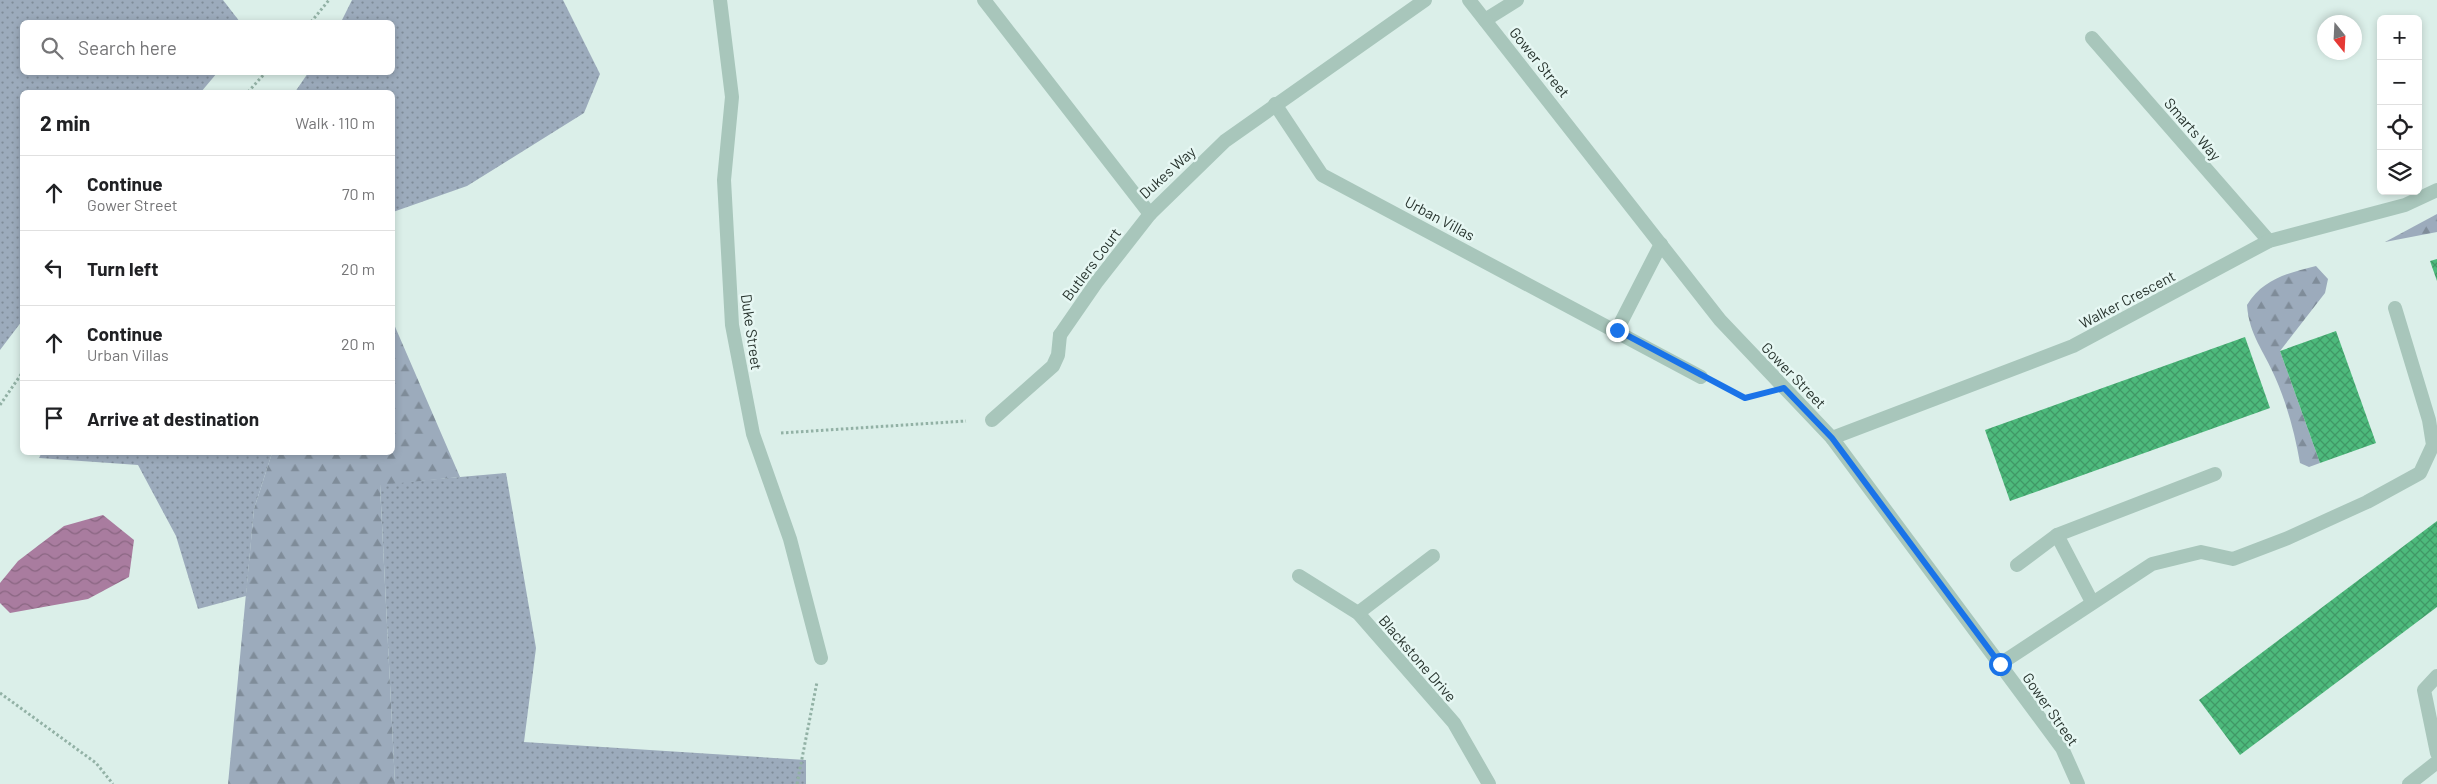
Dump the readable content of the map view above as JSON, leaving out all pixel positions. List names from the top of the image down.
{
  "streets": {
    "street": [
      "Gower Street",
      "Smarts Way",
      "Dukes Way",
      "Urban Villas",
      "Butlers Court",
      "Walker Crescent",
      "Duke Street",
      "Blackstone Drive"
    ]
  },
  "crossings": [
    ["Gower Street", "Walker Crescent"],
    ["Smarts Way", "Walker Crescent"],
    ["Dukes Way", "Urban Villas"],
    ["Dukes Way", "Butlers Court"]
  ],
  "north": "bottom",
  "page": {
    "map_buttons": ["+", "−"],
    "search": "Search here",
    "heading": ["2 min", "Walk · 110 m"],
    "list": [
      ["Continue", "Gower Street", "70 m"],
      ["Turn left", "20 m"],
      ["Continue", "Urban Villas", "20 m"],
      "Arrive at destination"
    ]
  }
}
